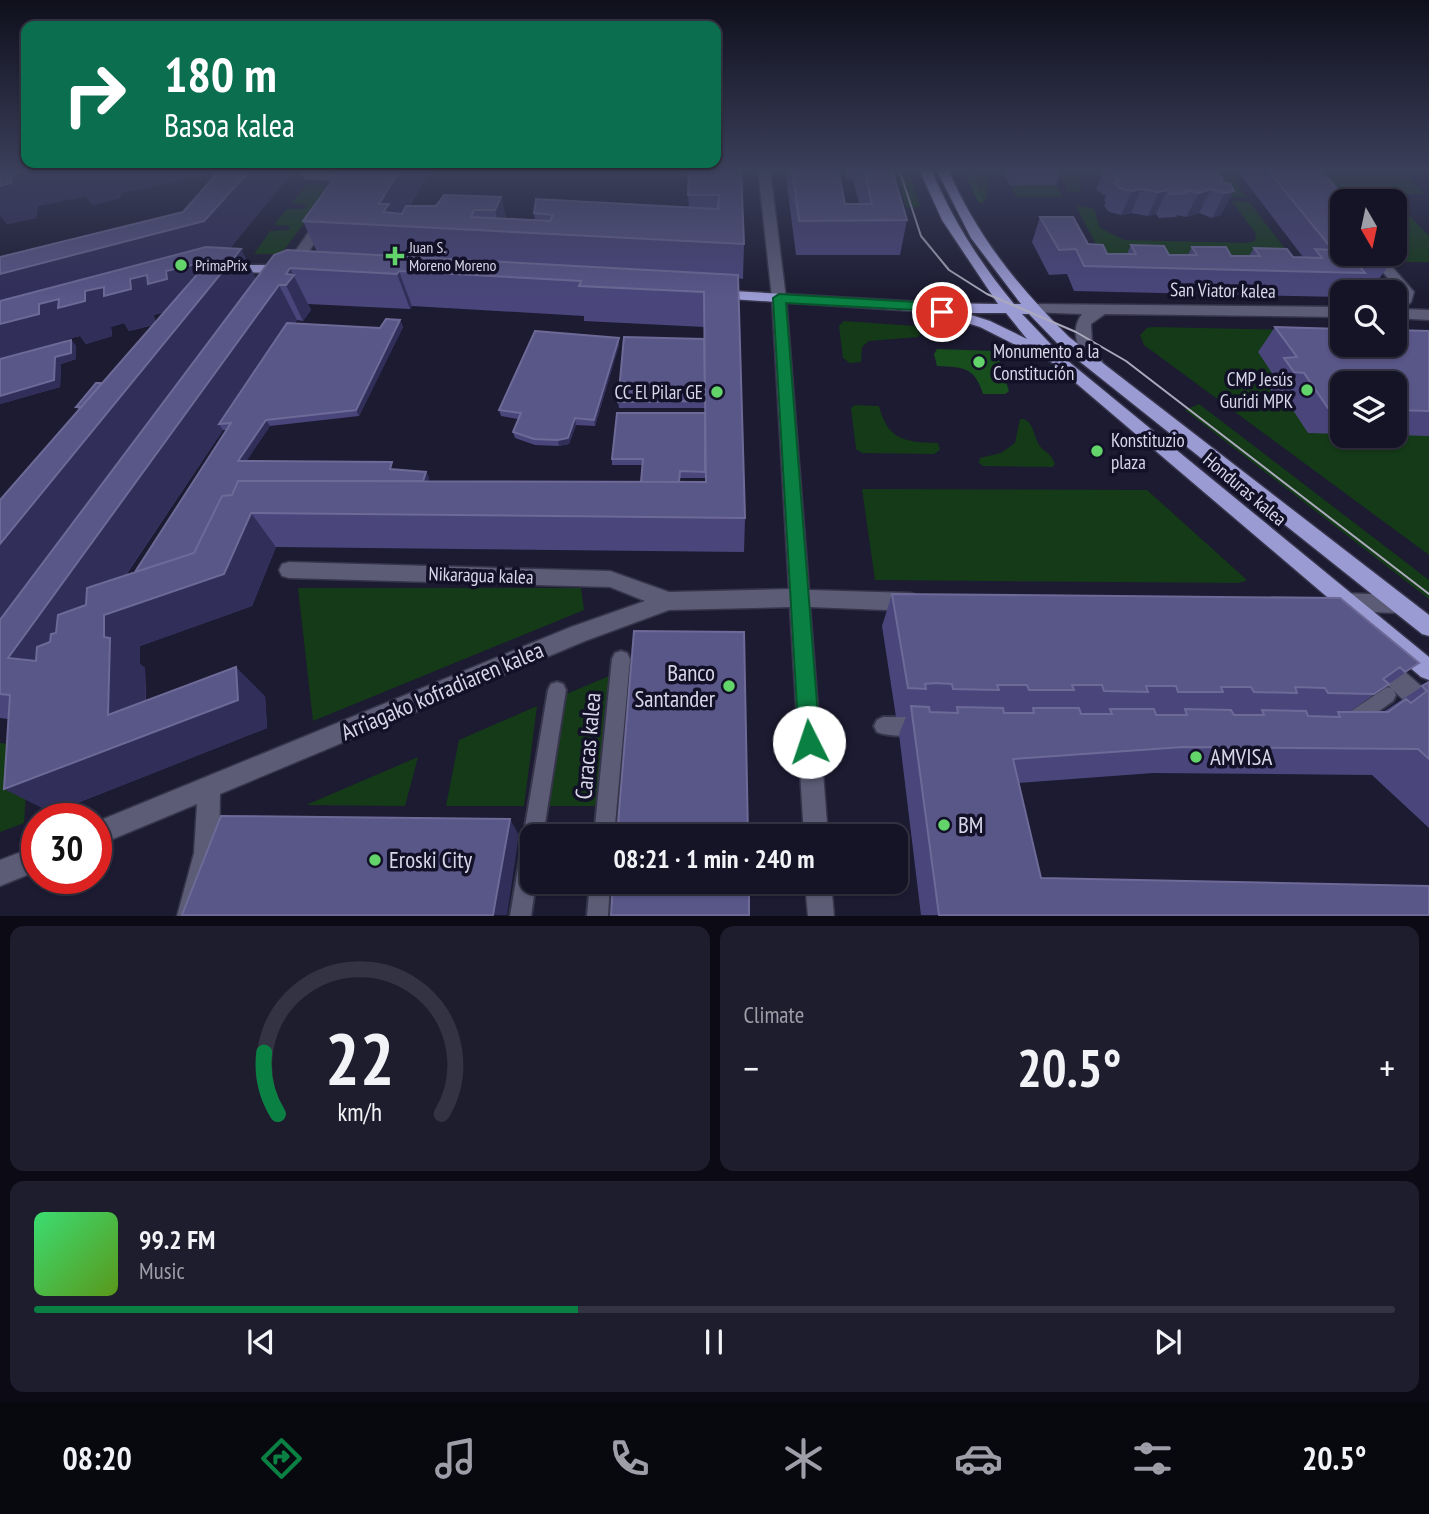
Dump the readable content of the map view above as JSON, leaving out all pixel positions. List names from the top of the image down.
{
  "streets": {
    "main road": ["Honduras kalea"],
    "street": [
      "San Viator kalea",
      "Nikaragua kalea",
      "Arriagako kofradiaren kalea",
      "Caracas kalea"
    ]
  },
  "crossings": [
    ["San Viator kalea", "Honduras kalea"],
    ["Nikaragua kalea", "Arriagako kofradiaren kalea"]
  ],
  "places": {
    "health": ["Juan S. Moreno Moreno"],
    "other": [
      "PrimaPrix",
      "Monumento a la Constitución",
      "CMP Jesús Guridi MPK",
      "CC El Pilar GE",
      "Konstituzio plaza",
      "Banco Santander",
      "AMVISA",
      "BM",
      "Eroski City"
    ]
  },
  "north": "bottom",
  "page": {
    "turn": ["180 m", "Basoa kalea"],
    "limit": "30",
    "trip": "08:21 · 1 min · 240 m",
    "tile": "Climate",
    "heat": ["−", "20.5°", "+"],
    "song": ["99.2 FM", "Music"],
    "tabs": ["08:20", "20.5°"],
    "gauge": ["22", "km/h"]
  }
}
